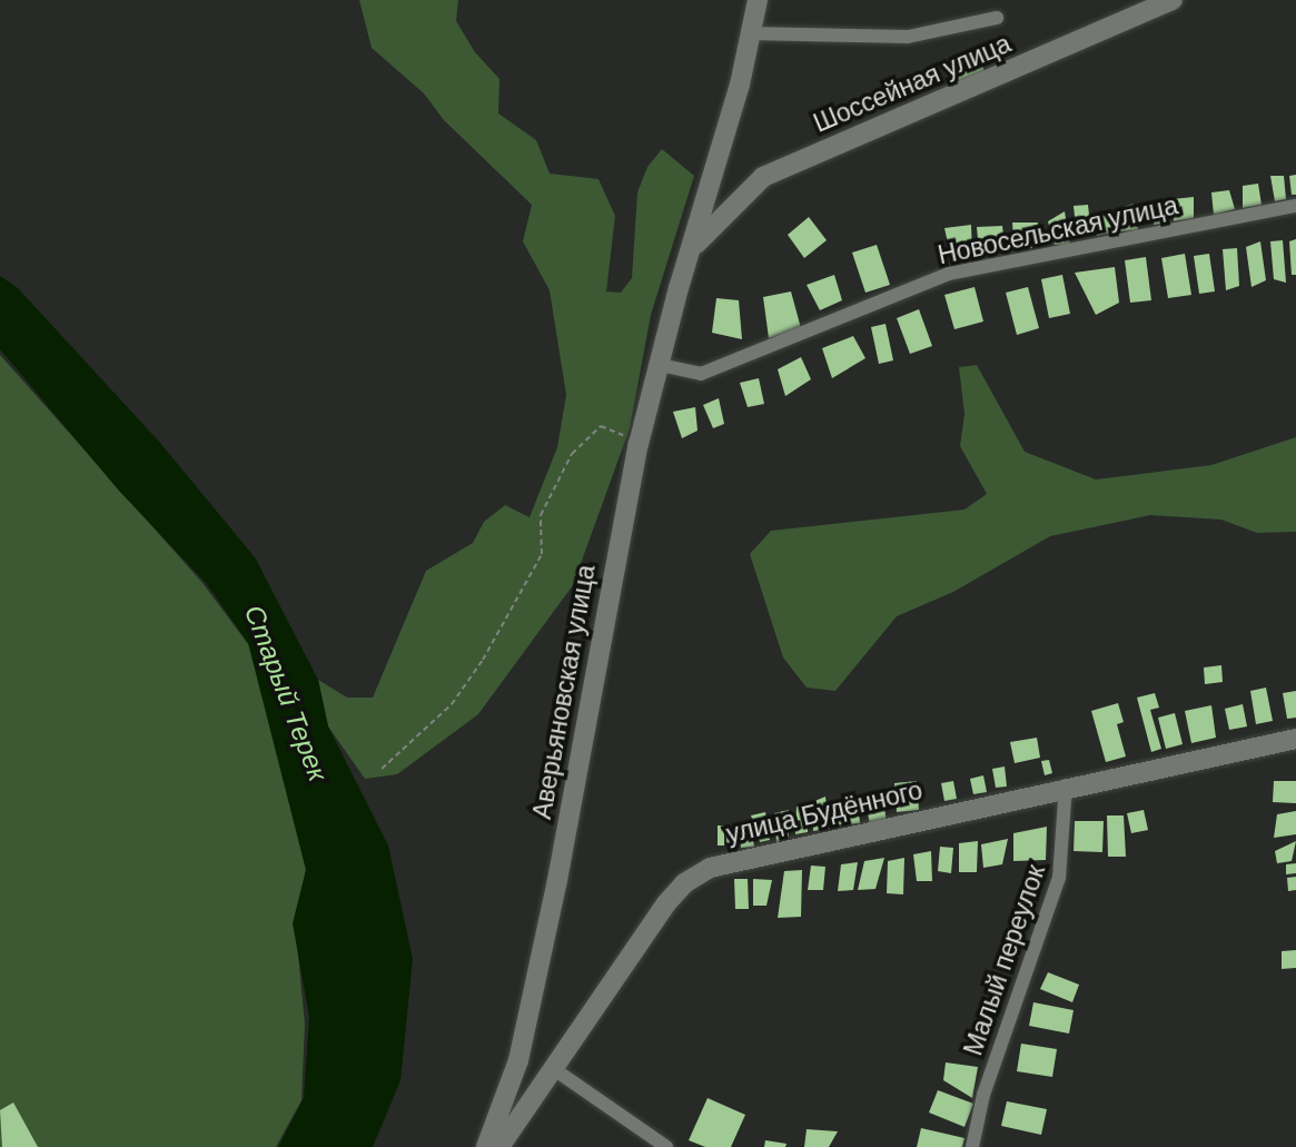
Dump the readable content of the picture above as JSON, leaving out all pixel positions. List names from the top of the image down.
{
  "streets": {
    "street": [
      "Шоссейная улица",
      "Новосельская улица",
      "Аверьяновская улица",
      "улица Будённого",
      "Малый переулок"
    ]
  },
  "crossings": [
    ["Шоссейная улица", "Аверьяновская улица"],
    ["Новосельская улица", "Аверьяновская улица"],
    ["улица Будённого", "Малый переулок"]
  ],
  "water": ["Старый Терек"]
}
